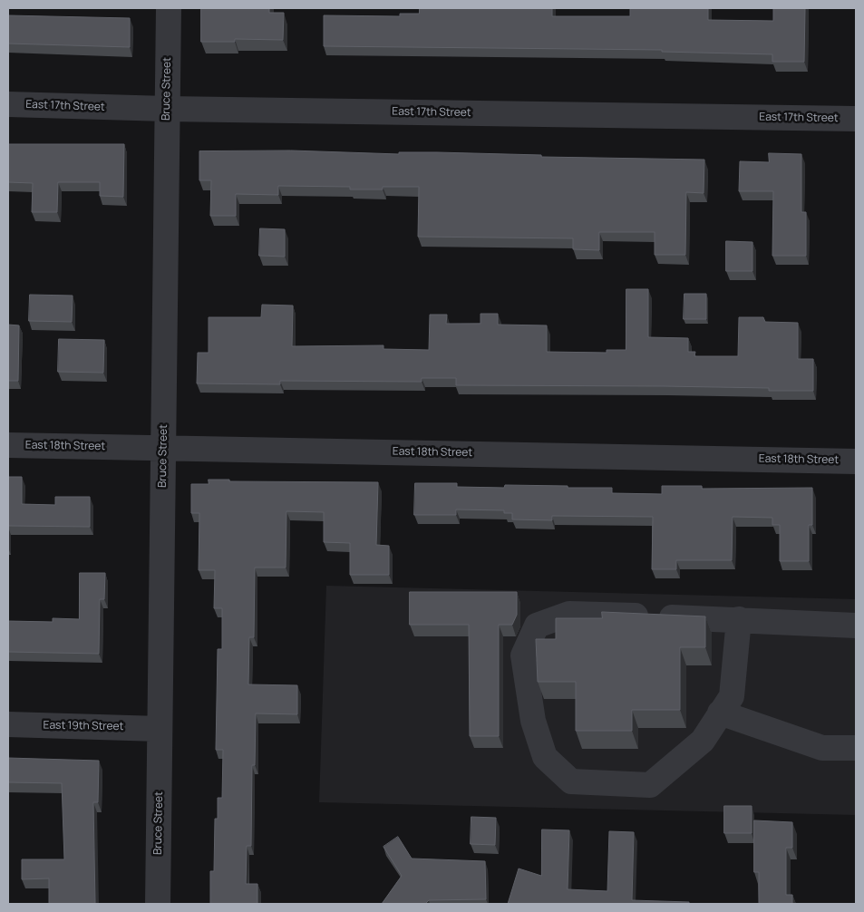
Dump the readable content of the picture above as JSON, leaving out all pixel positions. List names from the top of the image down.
{
  "streets": {
    "street": [
      "Bruce Street",
      "East 17th Street",
      "East 18th Street",
      "East 19th Street"
    ]
  },
  "crossings": [
    ["Bruce Street", "East 17th Street"],
    ["Bruce Street", "East 18th Street"],
    ["Bruce Street", "East 19th Street"]
  ]
}
